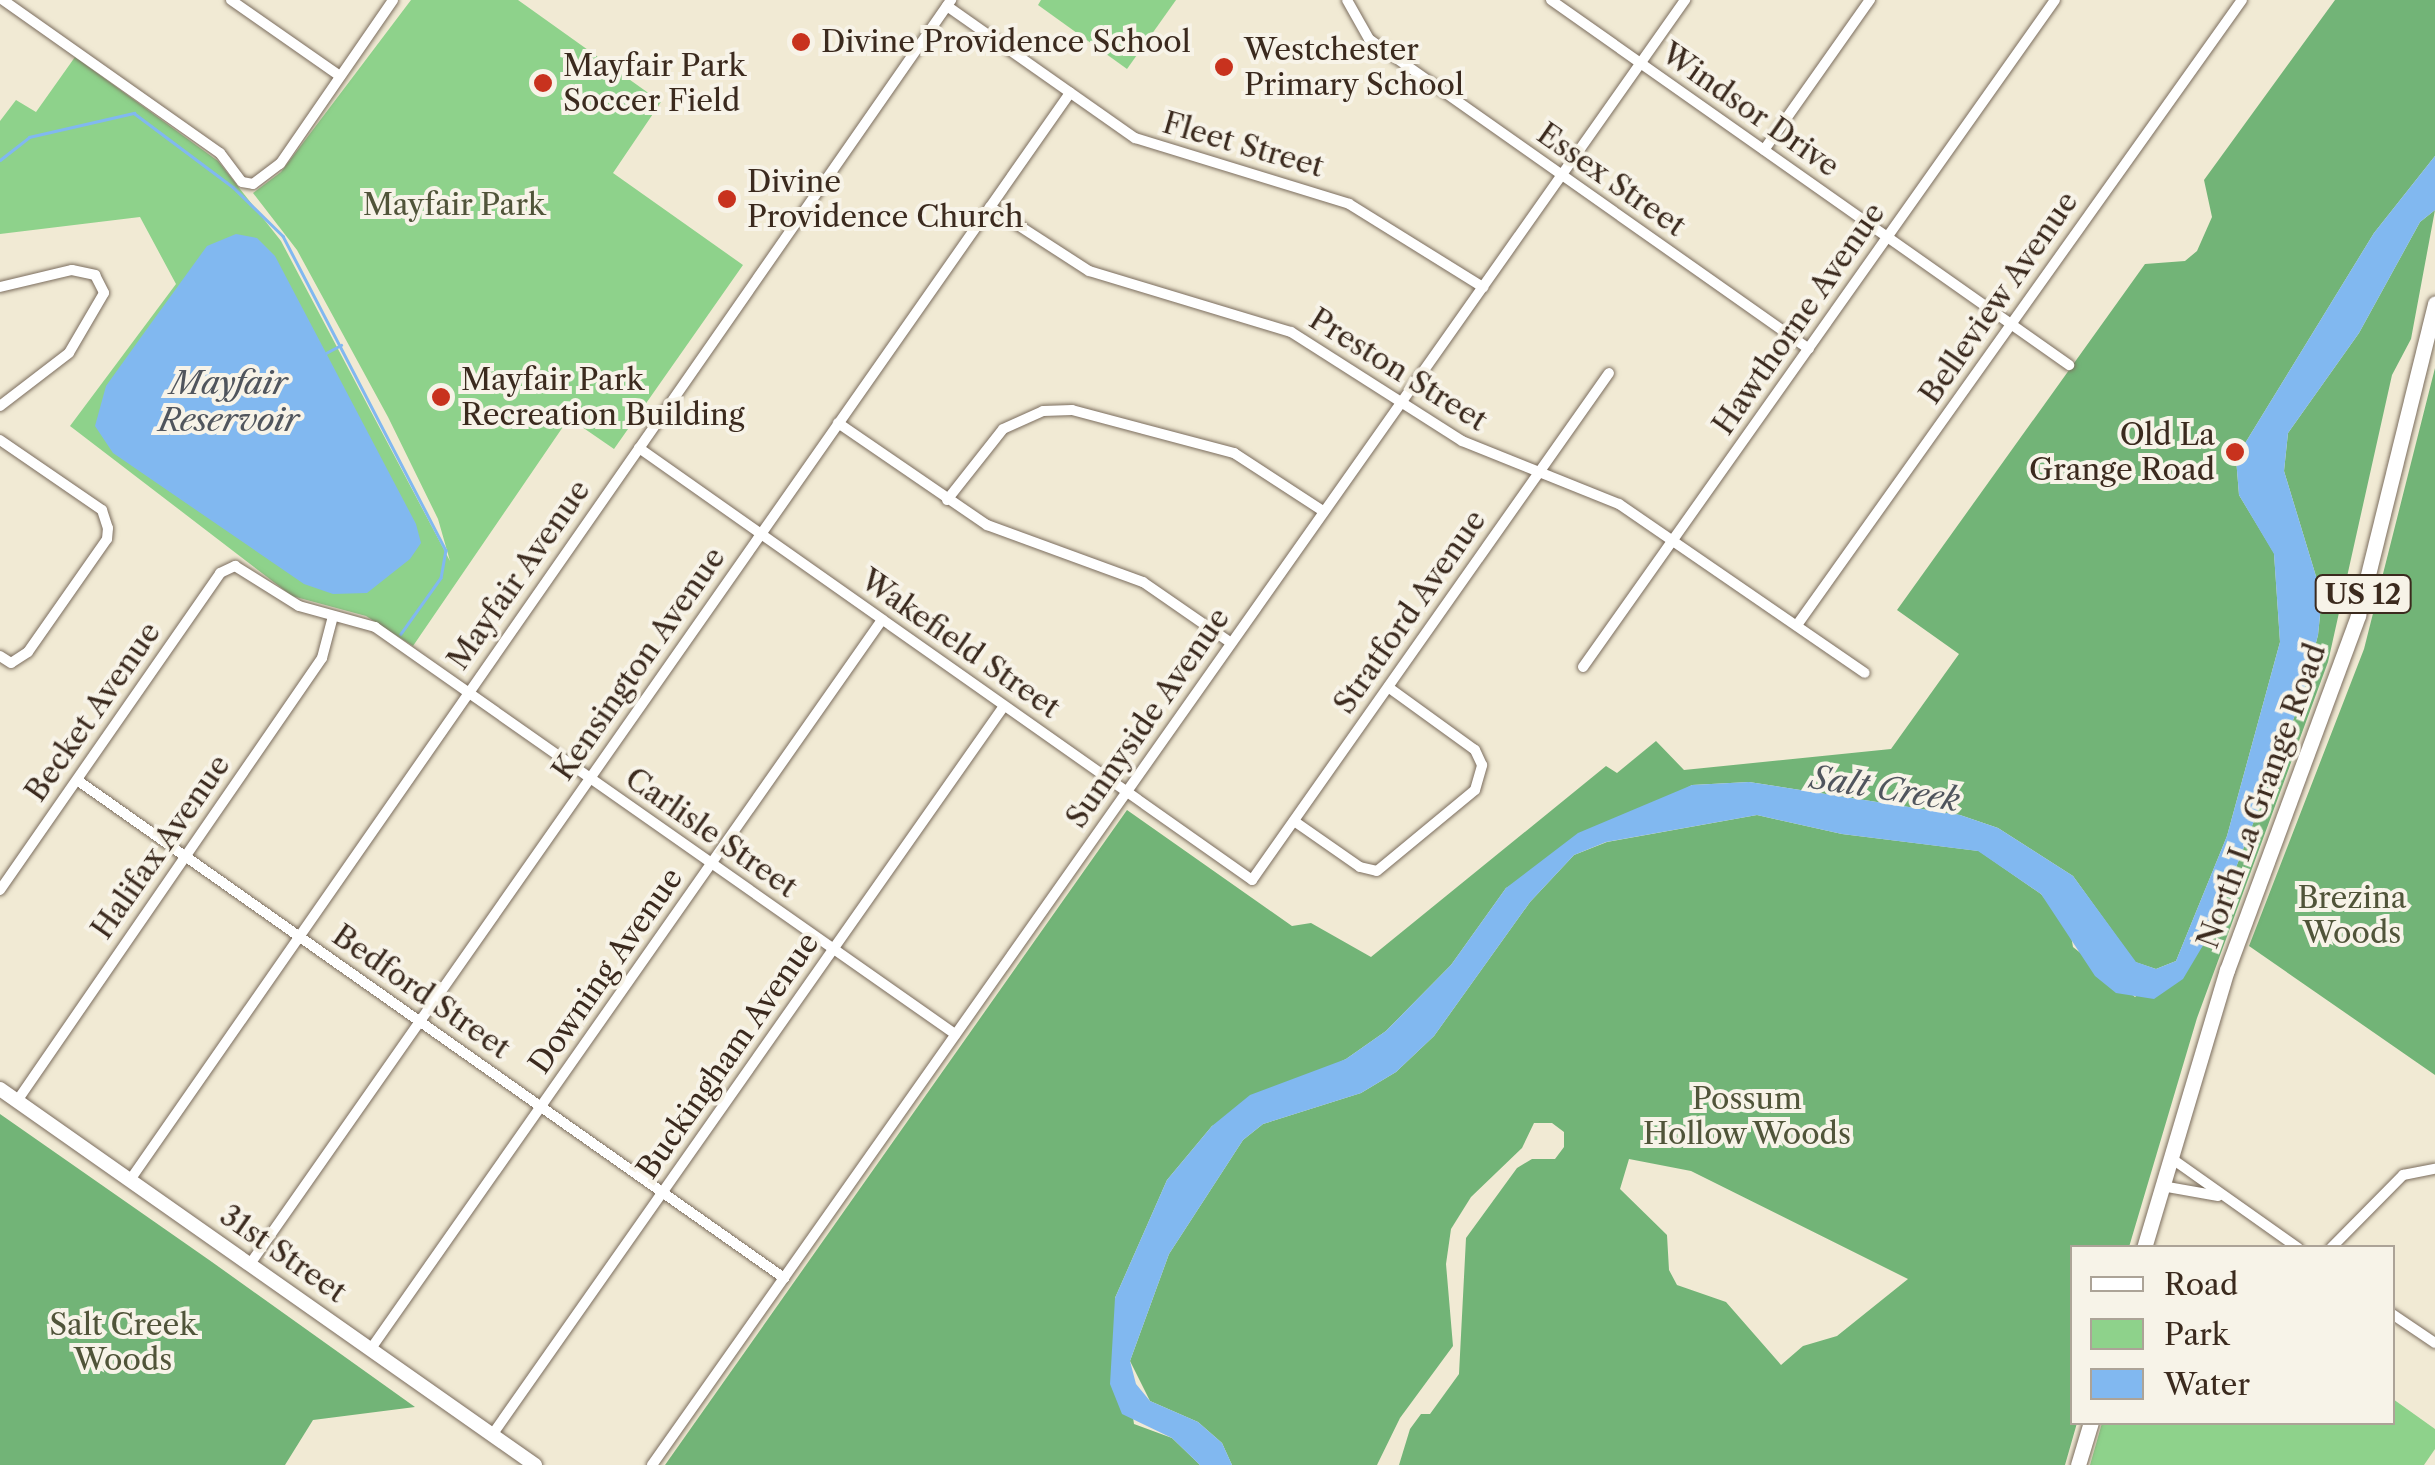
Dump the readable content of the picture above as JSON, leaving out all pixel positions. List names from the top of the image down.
{
  "streets": {
    "main road": ["US 12", "North La Grange Road", "31st Street"],
    "street": [
      "Windsor Drive",
      "Fleet Street",
      "Essex Street",
      "Belleview Avenue",
      "Hawthorne Avenue",
      "Preston Street",
      "Mayfair Avenue",
      "Stratford Avenue",
      "Wakefield Street",
      "Kensington Avenue",
      "Becket Avenue",
      "Sunnyside Avenue",
      "Carlisle Street",
      "Halifax Avenue",
      "Downing Avenue",
      "Bedford Street",
      "Buckingham Avenue"
    ]
  },
  "crossings": [
    ["Windsor Drive", "Belleview Avenue"],
    ["Windsor Drive", "Hawthorne Avenue"],
    ["Windsor Drive", "Sunnyside Avenue"],
    ["Fleet Street", "Mayfair Avenue"],
    ["Fleet Street", "Kensington Avenue"],
    ["Fleet Street", "Sunnyside Avenue"],
    ["Essex Street", "Hawthorne Avenue"],
    ["Essex Street", "Sunnyside Avenue"],
    ["Belleview Avenue", "Preston Street"],
    ["Hawthorne Avenue", "Preston Street"],
    ["Preston Street", "Stratford Avenue"],
    ["Preston Street", "Kensington Avenue"],
    ["Preston Street", "Sunnyside Avenue"],
    ["Mayfair Avenue", "Wakefield Street"],
    ["Mayfair Avenue", "Carlisle Street"],
    ["Mayfair Avenue", "Bedford Street"],
    ["Mayfair Avenue", "31st Street"],
    ["Stratford Avenue", "Wakefield Street"],
    ["Wakefield Street", "Kensington Avenue"],
    ["Wakefield Street", "Sunnyside Avenue"],
    ["Wakefield Street", "Downing Avenue"],
    ["Wakefield Street", "Buckingham Avenue"],
    ["Kensington Avenue", "Carlisle Street"],
    ["Kensington Avenue", "Bedford Street"],
    ["Kensington Avenue", "31st Street"],
    ["Becket Avenue", "Carlisle Street"],
    ["Becket Avenue", "Bedford Street"],
    ["Sunnyside Avenue", "Carlisle Street"],
    ["Sunnyside Avenue", "Bedford Street"],
    ["Carlisle Street", "Halifax Avenue"],
    ["Carlisle Street", "Downing Avenue"],
    ["Carlisle Street", "Buckingham Avenue"],
    ["Halifax Avenue", "Bedford Street"],
    ["Halifax Avenue", "31st Street"],
    ["Downing Avenue", "Bedford Street"],
    ["Downing Avenue", "31st Street"],
    ["Bedford Street", "Buckingham Avenue"],
    ["Buckingham Avenue", "31st Street"]
  ],
  "water": ["Mayfair Reservoir", "Salt Creek"],
  "parks": [
    "Mayfair Park",
    "Brezina Woods",
    "Possum Hollow Woods",
    "Salt Creek Woods"
  ],
  "places": [
    "Divine Providence School",
    "Westchester Primary School",
    "Mayfair Park Soccer Field",
    "Divine Providence Church",
    "Mayfair Park Recreation Building",
    "Old La Grange Road"
  ],
  "legend": ["Road", "Park", "Water"]
}
